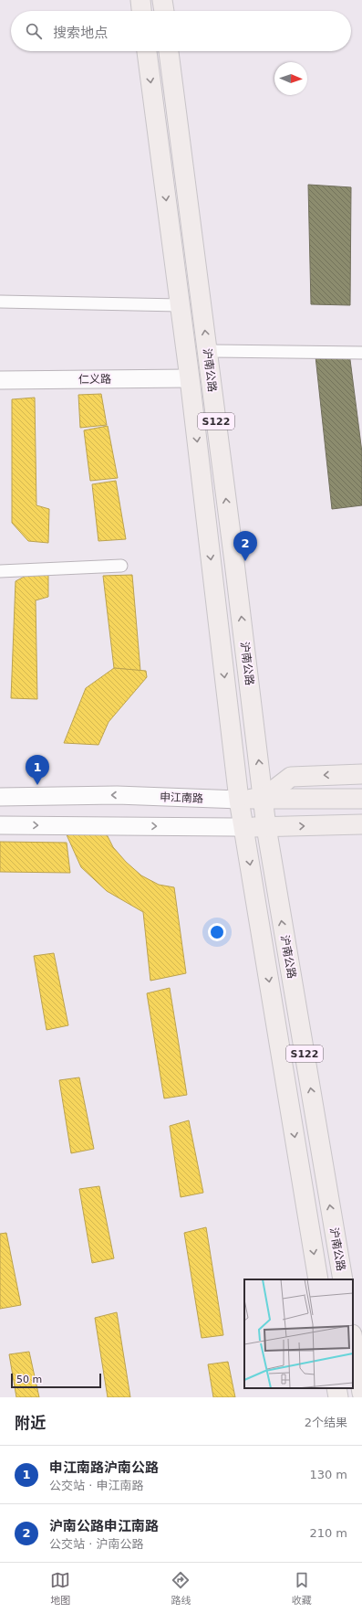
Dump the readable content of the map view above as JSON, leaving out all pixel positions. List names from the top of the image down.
{
  "streets": {
    "main road": [
      "沪南公路",
      "仁义路",
      "S122",
      "申江南路"
    ]
  },
  "crossings": [
    ["沪南公路", "仁义路"],
    ["沪南公路", "申江南路"]
  ],
  "scale_bar": "50 m",
  "north": "right",
  "page": {
    "search": "搜索地点",
    "pins": ["2", "1"],
    "scale": "50 m",
    "heading": ["附近", "2个结果"],
    "list": [
      {
        "mark": "1",
        "name": "申江南路沪南公路",
        "note": "公交站 · 申江南路",
        "value": "130 m"
      },
      {
        "mark": "2",
        "name": "沪南公路申江南路",
        "note": "公交站 · 沪南公路",
        "value": "210 m"
      }
    ],
    "nav": ["地图", "路线", "收藏"]
  }
}
